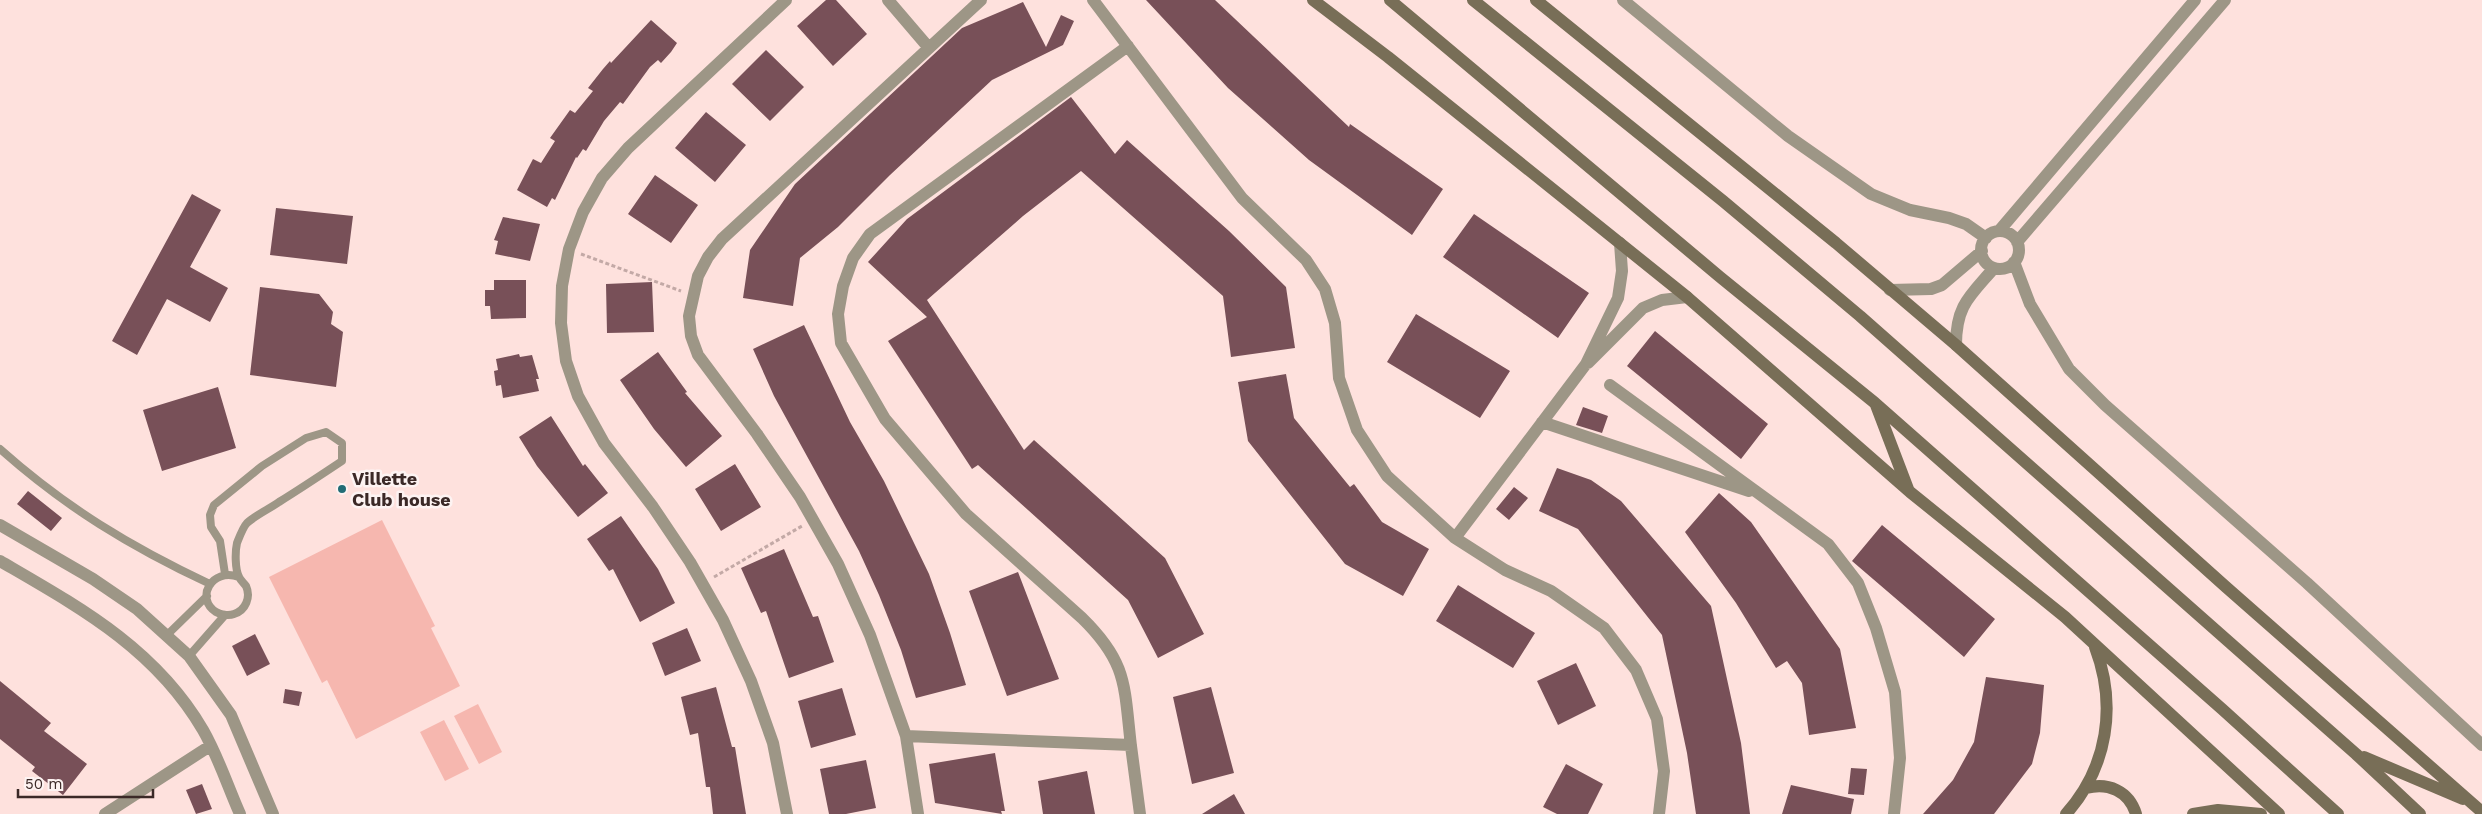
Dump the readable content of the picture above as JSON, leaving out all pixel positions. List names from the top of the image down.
{
  "places": ["Villette Club house"],
  "scale_bar": "50 m"
}
